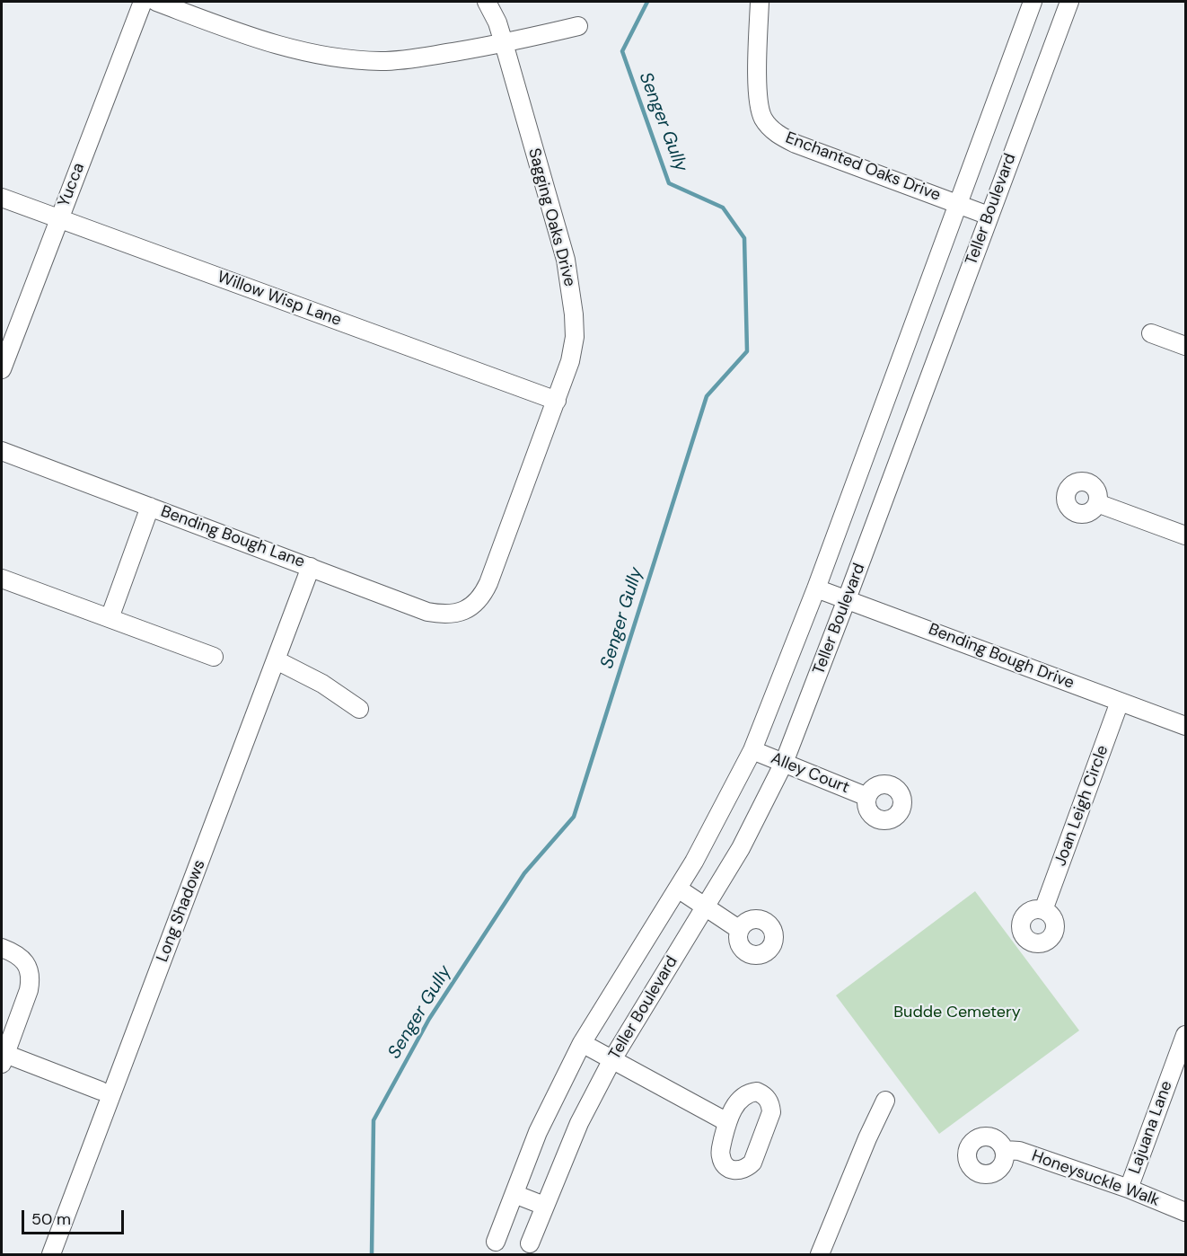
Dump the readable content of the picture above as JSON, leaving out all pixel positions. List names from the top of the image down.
{
  "streets": {
    "street": [
      "Enchanted Oaks Drive",
      "Yucca",
      "Teller Boulevard",
      "Sagging Oaks Drive",
      "Willow Wisp Lane",
      "Bending Bough Lane",
      "Bending Bough Drive",
      "Alley Court",
      "Joan Leigh Circle",
      "Long Shadows",
      "Lajuana Lane",
      "Honeysuckle Walk"
    ]
  },
  "crossings": [
    ["Enchanted Oaks Drive", "Teller Boulevard"],
    ["Yucca", "Willow Wisp Lane"],
    ["Teller Boulevard", "Bending Bough Drive"],
    ["Teller Boulevard", "Alley Court"],
    ["Sagging Oaks Drive", "Willow Wisp Lane"],
    ["Sagging Oaks Drive", "Bending Bough Lane"],
    ["Bending Bough Lane", "Long Shadows"],
    ["Bending Bough Drive", "Joan Leigh Circle"],
    ["Lajuana Lane", "Honeysuckle Walk"]
  ],
  "water": ["Senger Gully"],
  "parks": ["Budde Cemetery"],
  "scale_bar": "50 m"
}
